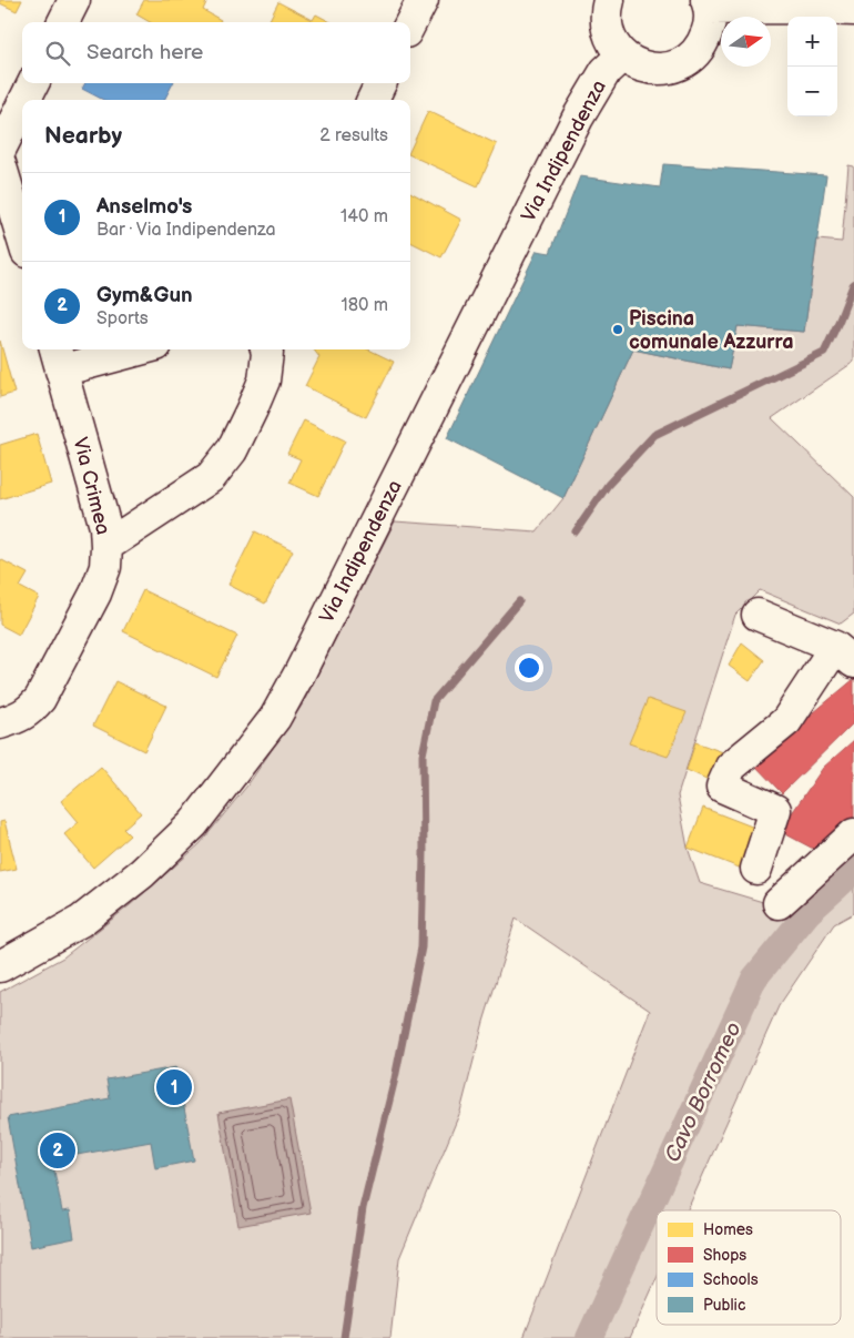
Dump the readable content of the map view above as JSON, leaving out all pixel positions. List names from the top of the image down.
{
  "streets": {
    "street": ["Via Indipendenza", "Via Crimea"]
  },
  "water": ["Cavo Borromeo"],
  "places": ["Piscina comunale Azzurra"],
  "legend": [
    "Homes",
    "Shops",
    "Schools",
    "Public"
  ],
  "north": "right",
  "page": {
    "map_buttons": ["+", "−"],
    "search": "Search here",
    "heading": ["Nearby", "2 results"],
    "list": [
      {
        "mark": "1",
        "name": "Anselmo's",
        "note": "Bar · Via Indipendenza",
        "value": "140 m"
      },
      {
        "mark": "2",
        "name": "Gym&Gun",
        "note": "Sports",
        "value": "180 m"
      }
    ],
    "pins": ["1", "2"]
  }
}
